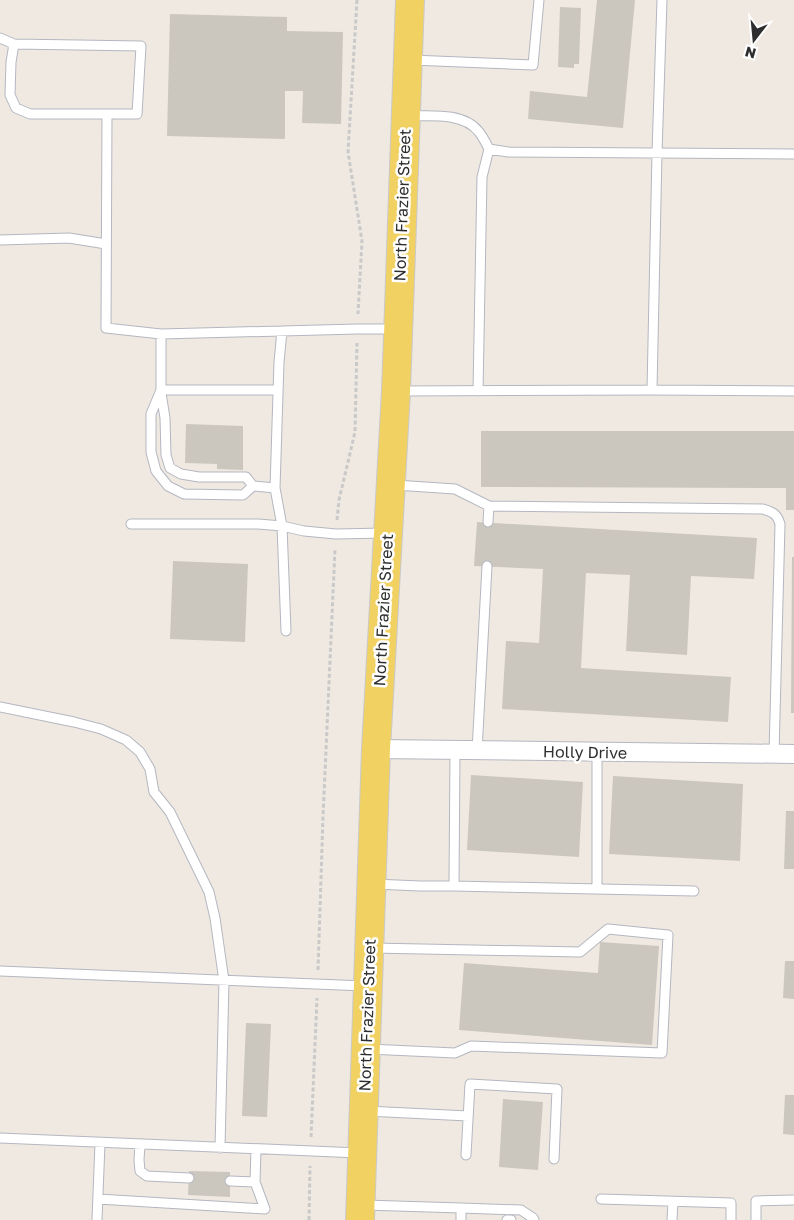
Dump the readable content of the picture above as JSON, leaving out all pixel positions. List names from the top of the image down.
{
  "streets": {
    "main road": ["North Frazier Street"],
    "street": ["Holly Drive"]
  },
  "crossings": [
    ["North Frazier Street", "Holly Drive"]
  ],
  "north": "bottom"
}
